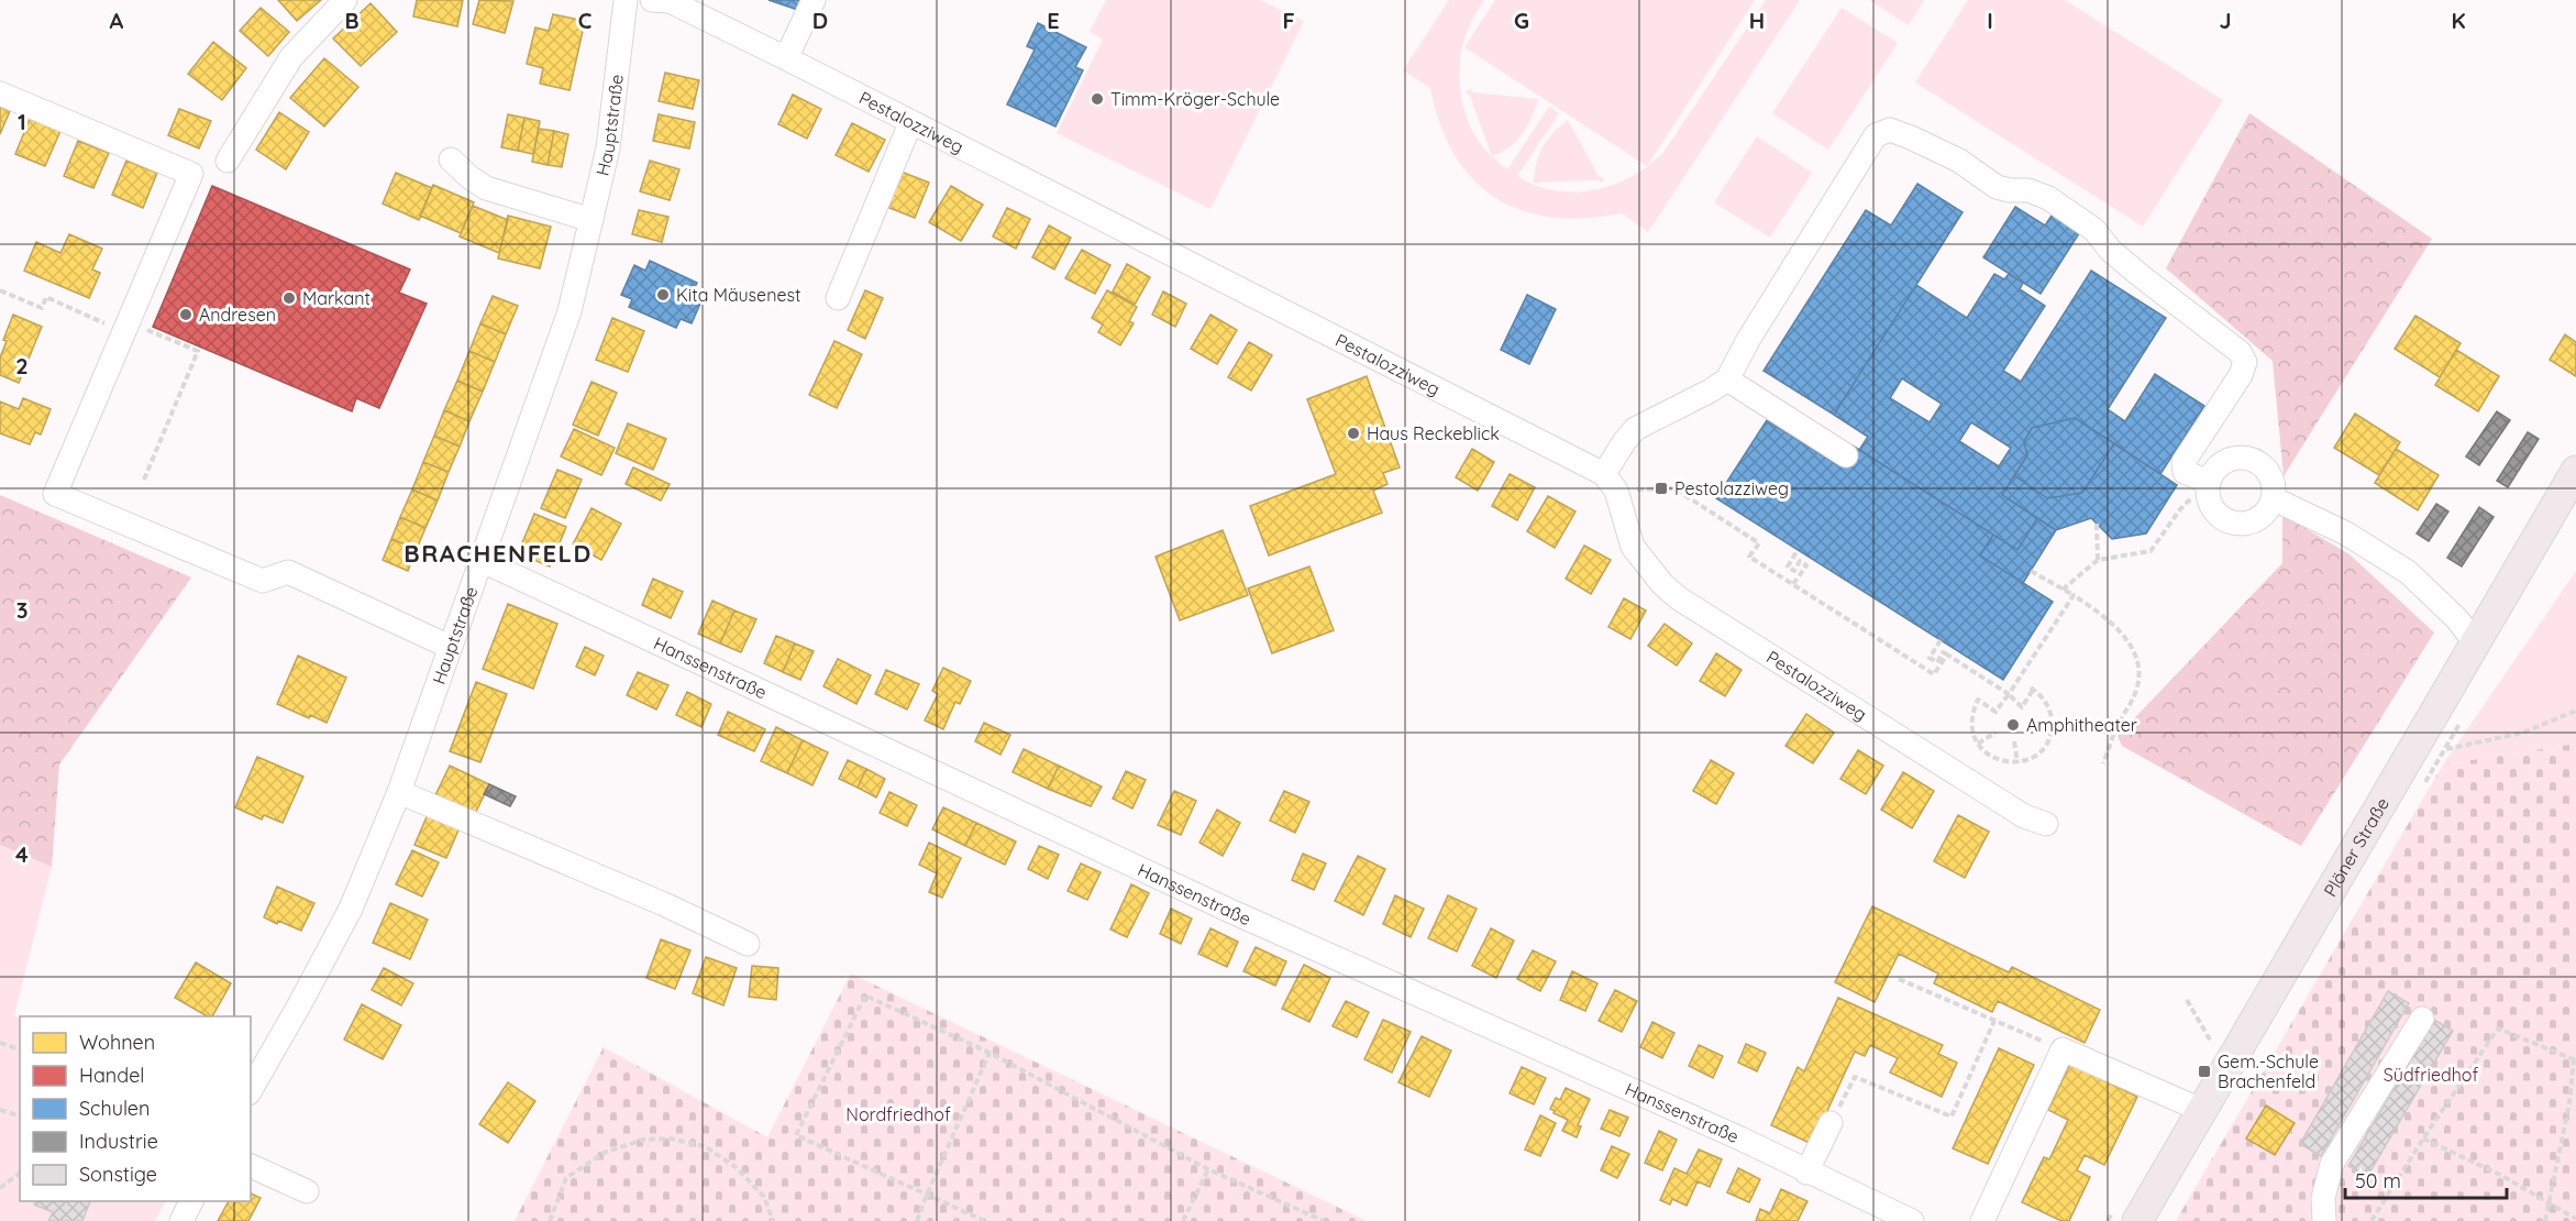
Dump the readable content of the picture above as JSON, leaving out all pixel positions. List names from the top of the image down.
{
  "streets": {
    "main road": ["Plöner Straße"],
    "street": ["Pestalozziweg", "Hauptstraße", "Hanssenstraße"]
  },
  "crossings": [
    ["Hauptstraße", "Hanssenstraße"]
  ],
  "districts": ["BRACHENFELD"],
  "parks": ["Südfriedhof", "Nordfriedhof"],
  "places": {
    "other": [
      "Timm-Kröger-Schule",
      "Kita Mäusenest",
      "Markant",
      "Andresen",
      "Haus Reckeblick",
      "Amphitheater"
    ],
    "transit": ["Pestolazziweg", "Gem.-Schule Brachenfeld"]
  },
  "legend": [
    "Wohnen",
    "Handel",
    "Schulen",
    "Industrie",
    "Sonstige"
  ],
  "scale_bar": "50 m",
  "grid": {
    "columns": [
      "A",
      "B",
      "C",
      "D",
      "E",
      "F",
      "G",
      "H",
      "I",
      "J",
      "K"
    ],
    "rows": [
      "1",
      "2",
      "3",
      "4"
    ]
  }
}
